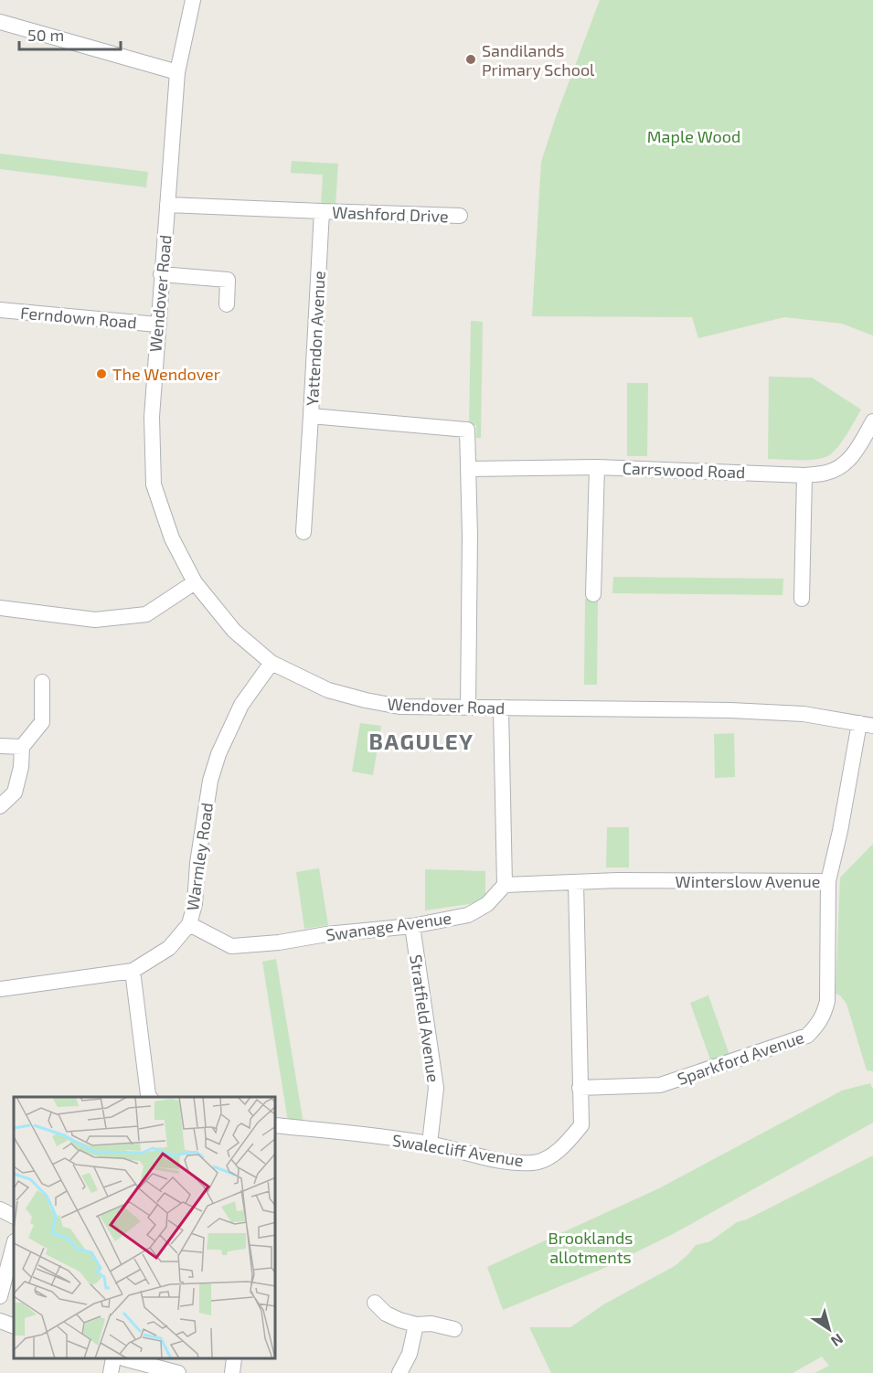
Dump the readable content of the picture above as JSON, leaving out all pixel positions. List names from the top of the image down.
{
  "streets": {
    "street": [
      "Washford Drive",
      "Wendover Road",
      "Ferndown Road",
      "Yattendon Avenue",
      "Carrswood Road",
      "Warmley Road",
      "Winterslow Avenue",
      "Swanage Avenue",
      "Stratfield Avenue",
      "Sparkford Avenue",
      "Swalecliff Avenue"
    ]
  },
  "crossings": [
    ["Washford Drive", "Yattendon Avenue"],
    ["Wendover Road", "Ferndown Road"],
    ["Wendover Road", "Yattendon Avenue"],
    ["Wendover Road", "Warmley Road"],
    ["Wendover Road", "Winterslow Avenue"],
    ["Yattendon Avenue", "Carrswood Road"],
    ["Warmley Road", "Swanage Avenue"],
    ["Winterslow Avenue", "Swanage Avenue"],
    ["Winterslow Avenue", "Sparkford Avenue"],
    ["Winterslow Avenue", "Swalecliff Avenue"],
    ["Swanage Avenue", "Stratfield Avenue"],
    ["Stratfield Avenue", "Swalecliff Avenue"],
    ["Sparkford Avenue", "Swalecliff Avenue"]
  ],
  "districts": ["BAGULEY"],
  "parks": ["Maple Wood", "Brooklands allotments"],
  "places": ["Sandilands Primary School", "The Wendover"],
  "scale_bar": "50 m",
  "north": "bottom right"
}
